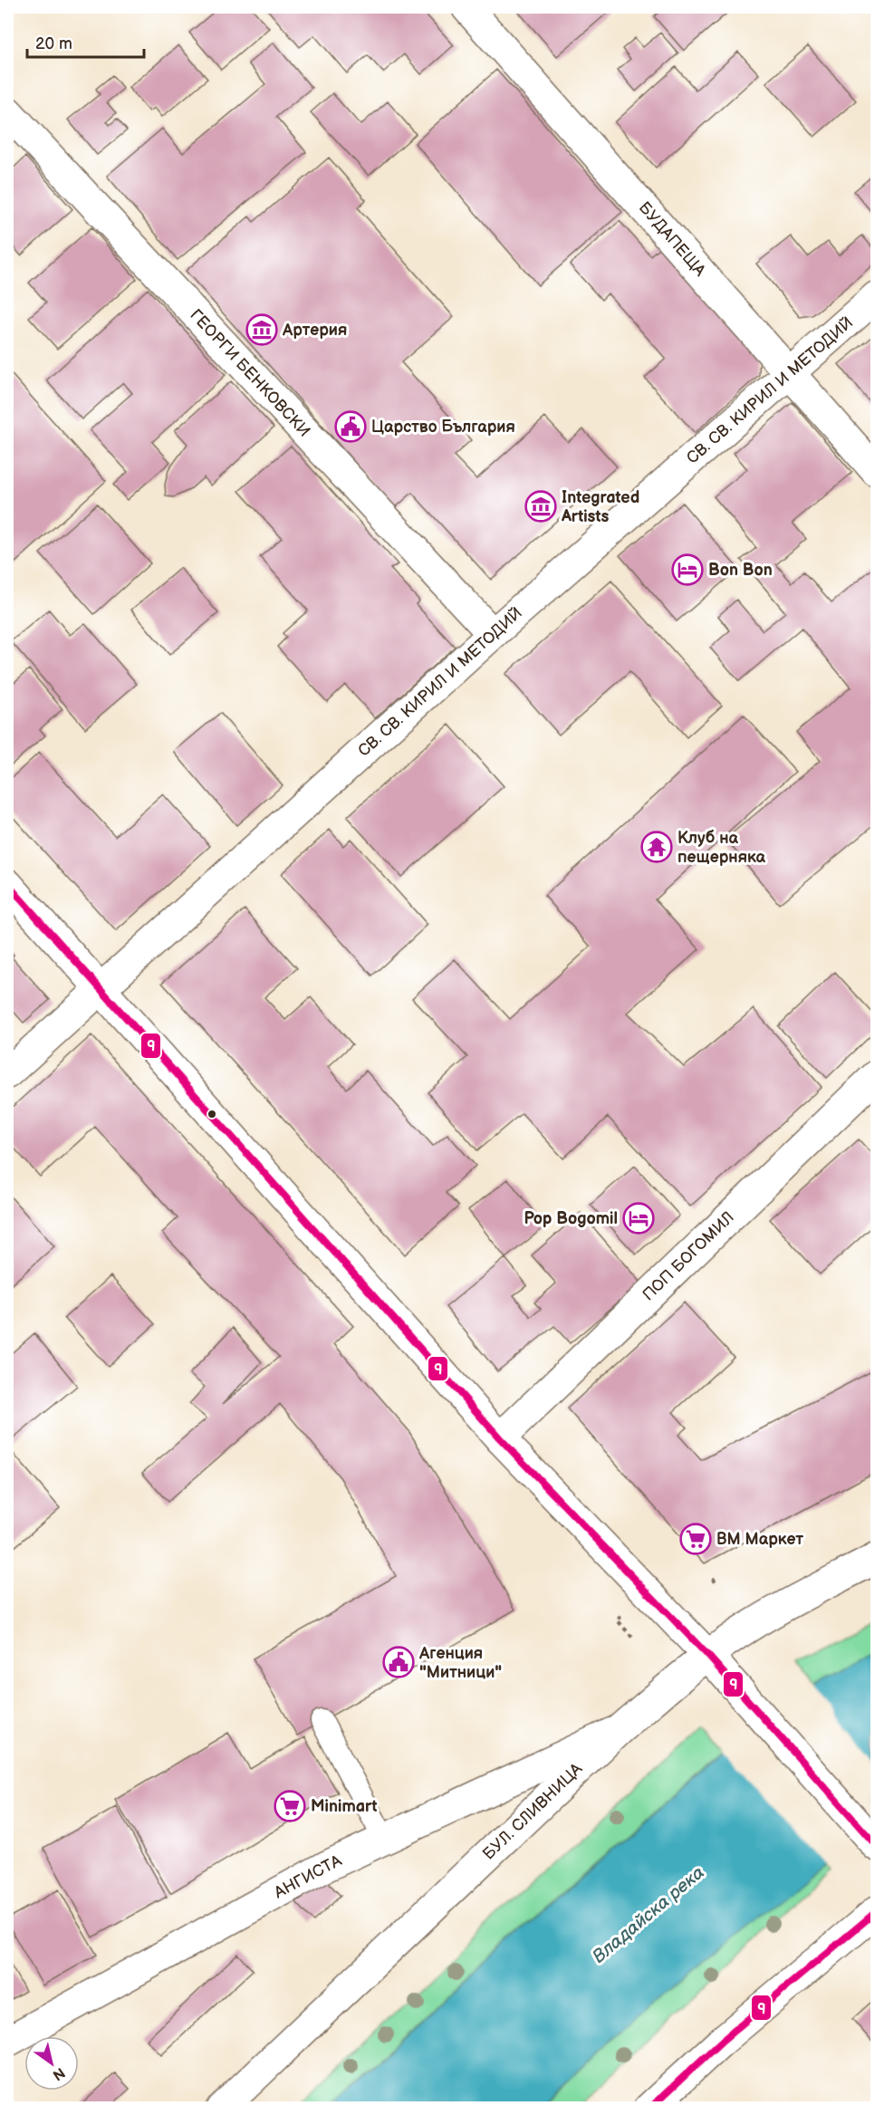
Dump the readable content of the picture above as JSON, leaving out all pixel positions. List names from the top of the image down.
{
  "streets": {
    "street": [
      "БУДАПЕЩА",
      "ГЕОРГИ БЕНКОВСКИ",
      "СВ. СВ. КИРИЛ И МЕТОДИЙ",
      "ПОП БОГОМИЛ",
      "БУЛ. СЛИВНИЦА",
      "АНГИСТА"
    ]
  },
  "crossings": [
    ["БУДАПЕЩА", "СВ. СВ. КИРИЛ И МЕТОДИЙ"],
    ["ГЕОРГИ БЕНКОВСКИ", "СВ. СВ. КИРИЛ И МЕТОДИЙ"],
    ["БУЛ. СЛИВНИЦА", "АНГИСТА"]
  ],
  "water": ["Владайска река"],
  "places": {
    "museum": ["Артерия", "Integrated Artists"],
    "public building": ["Царство България", "Агенция \"Митници\""],
    "hotel": ["Bon Bon", "Pop Bogomil"],
    "temple": ["Клуб на пещерняка"],
    "supermarket": ["ВМ Маркет", "Minimart"]
  },
  "lines": ["transit line 9"],
  "scale_bar": "20 m",
  "north": "bottom right"
}
